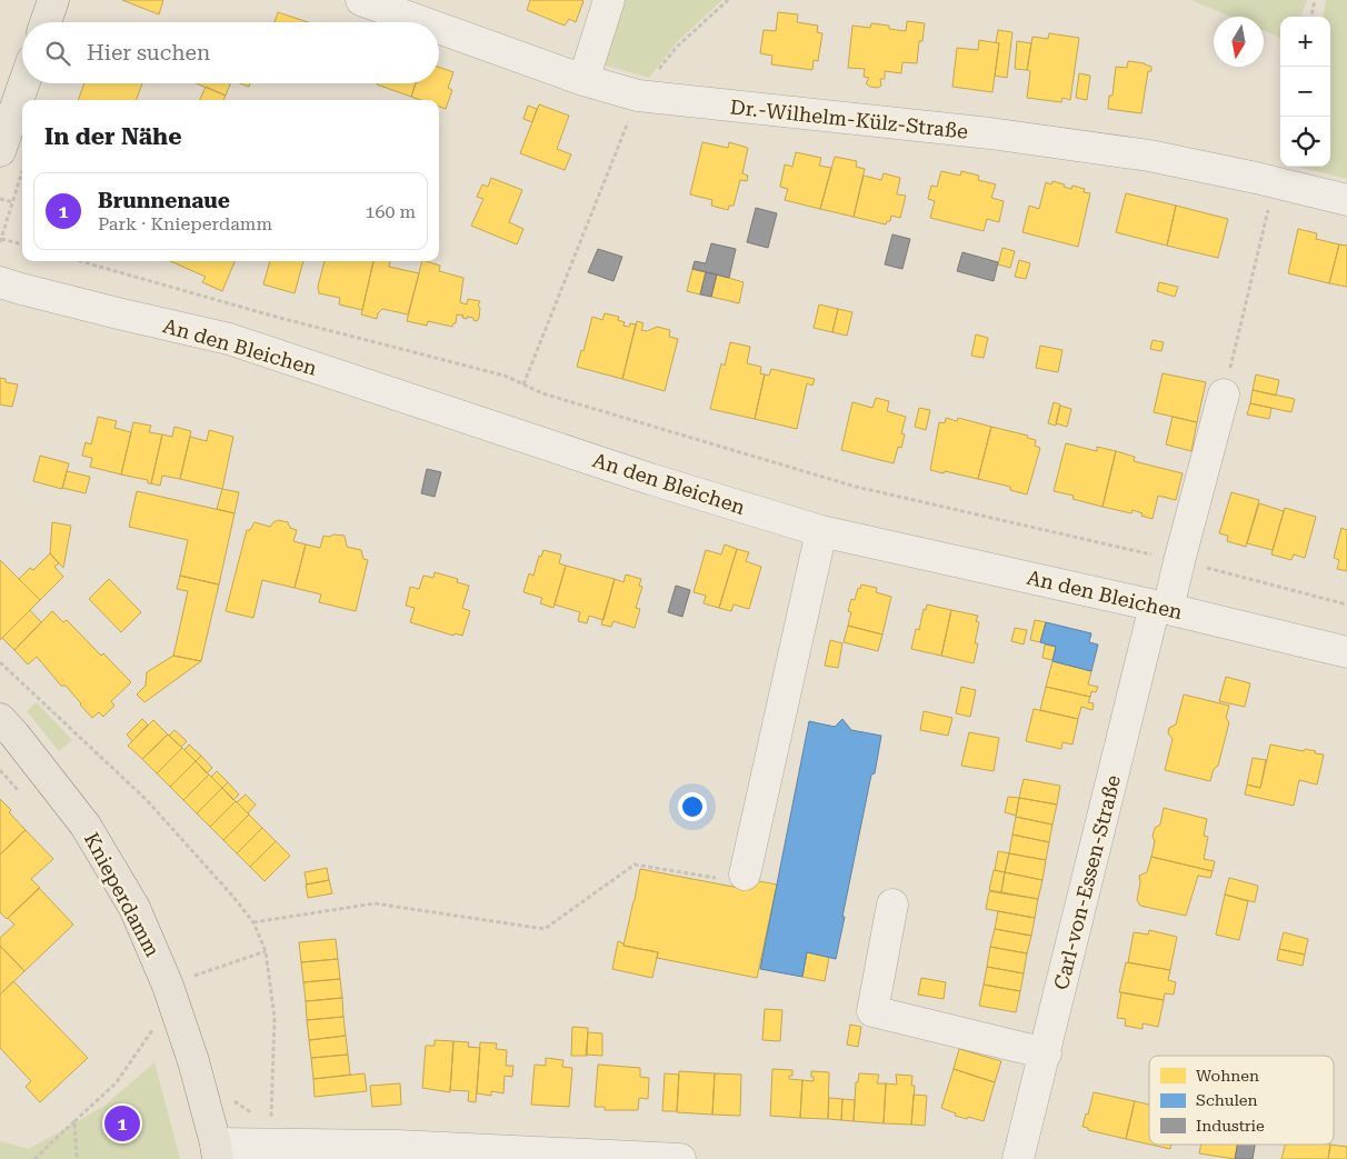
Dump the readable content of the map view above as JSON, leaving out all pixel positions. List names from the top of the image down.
{
  "streets": {
    "main road": ["Knieperdamm"],
    "street": ["Dr.-Wilhelm-Külz-Straße", "An den Bleichen", "Carl-von-Essen-Straße"]
  },
  "crossings": [
    ["An den Bleichen", "Carl-von-Essen-Straße"]
  ],
  "legend": ["Wohnen", "Schulen", "Industrie"],
  "north": "bottom",
  "page": {
    "map_buttons": ["+", "−"],
    "search": "Hier suchen",
    "heading": "In der Nähe",
    "list": [
      {
        "mark": "1",
        "name": "Brunnenaue",
        "note": "Park · Knieperdamm",
        "value": "160 m"
      }
    ],
    "pins": "1"
  }
}
